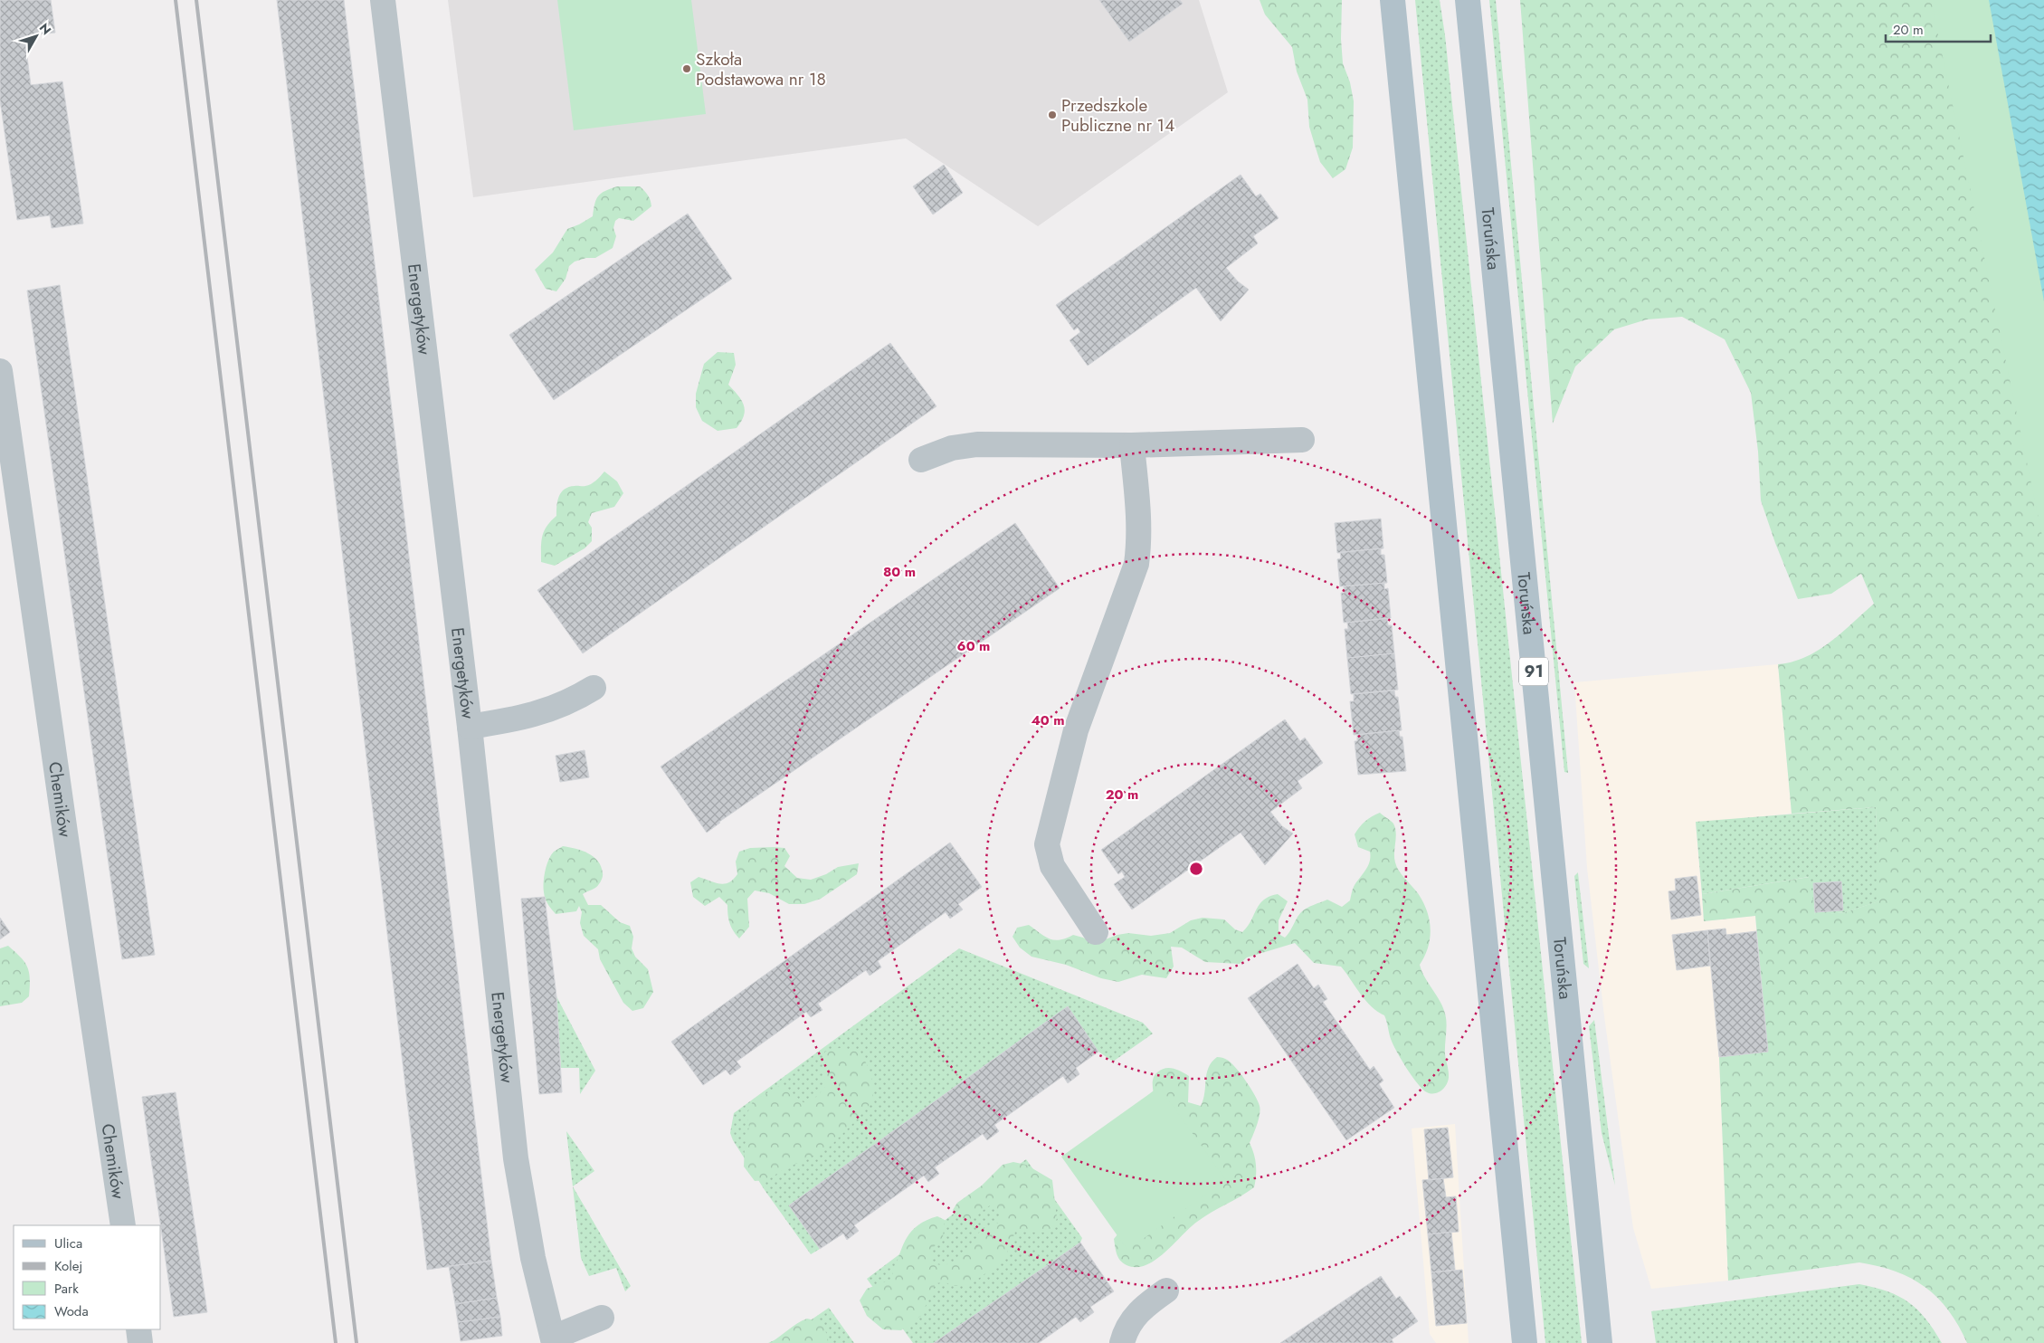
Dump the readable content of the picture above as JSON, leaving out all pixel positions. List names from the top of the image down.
{
  "streets": {
    "main road": ["Toruńska", "91"],
    "street": ["Energetyków", "Chemików"]
  },
  "places": ["Szkoła Podstawowa nr 18", "Przedszkole Publiczne nr 14"],
  "legend": [
    "Ulica",
    "Kolej",
    "Park",
    "Woda"
  ],
  "scale_bar": "20 m",
  "north": "top right",
  "rings": [
    "80 m",
    "60 m",
    "40 m",
    "20 m"
  ]
}
